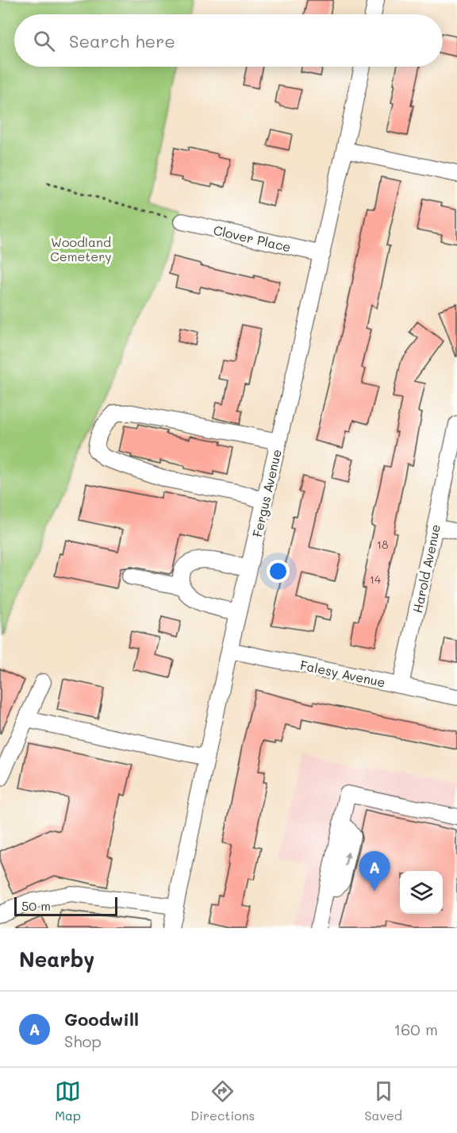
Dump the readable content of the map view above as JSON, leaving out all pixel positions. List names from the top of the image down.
{
  "streets": {
    "street": [
      "Clover Place",
      "Fergus Avenue",
      "Harold Avenue",
      "Falesy Avenue"
    ]
  },
  "crossings": [
    ["Clover Place", "Fergus Avenue"],
    ["Fergus Avenue", "Falesy Avenue"],
    ["Harold Avenue", "Falesy Avenue"]
  ],
  "parks": ["Woodland Cemetery"],
  "house_numbers": ["18", "14"],
  "scale_bar": "50 m",
  "page": {
    "search": "Search here",
    "pins": "A",
    "scale": "50 m",
    "heading": "Nearby",
    "list": [
      {
        "mark": "A",
        "name": "Goodwill",
        "note": "Shop",
        "value": "160 m"
      }
    ],
    "nav": ["Map", "Directions", "Saved"]
  }
}
